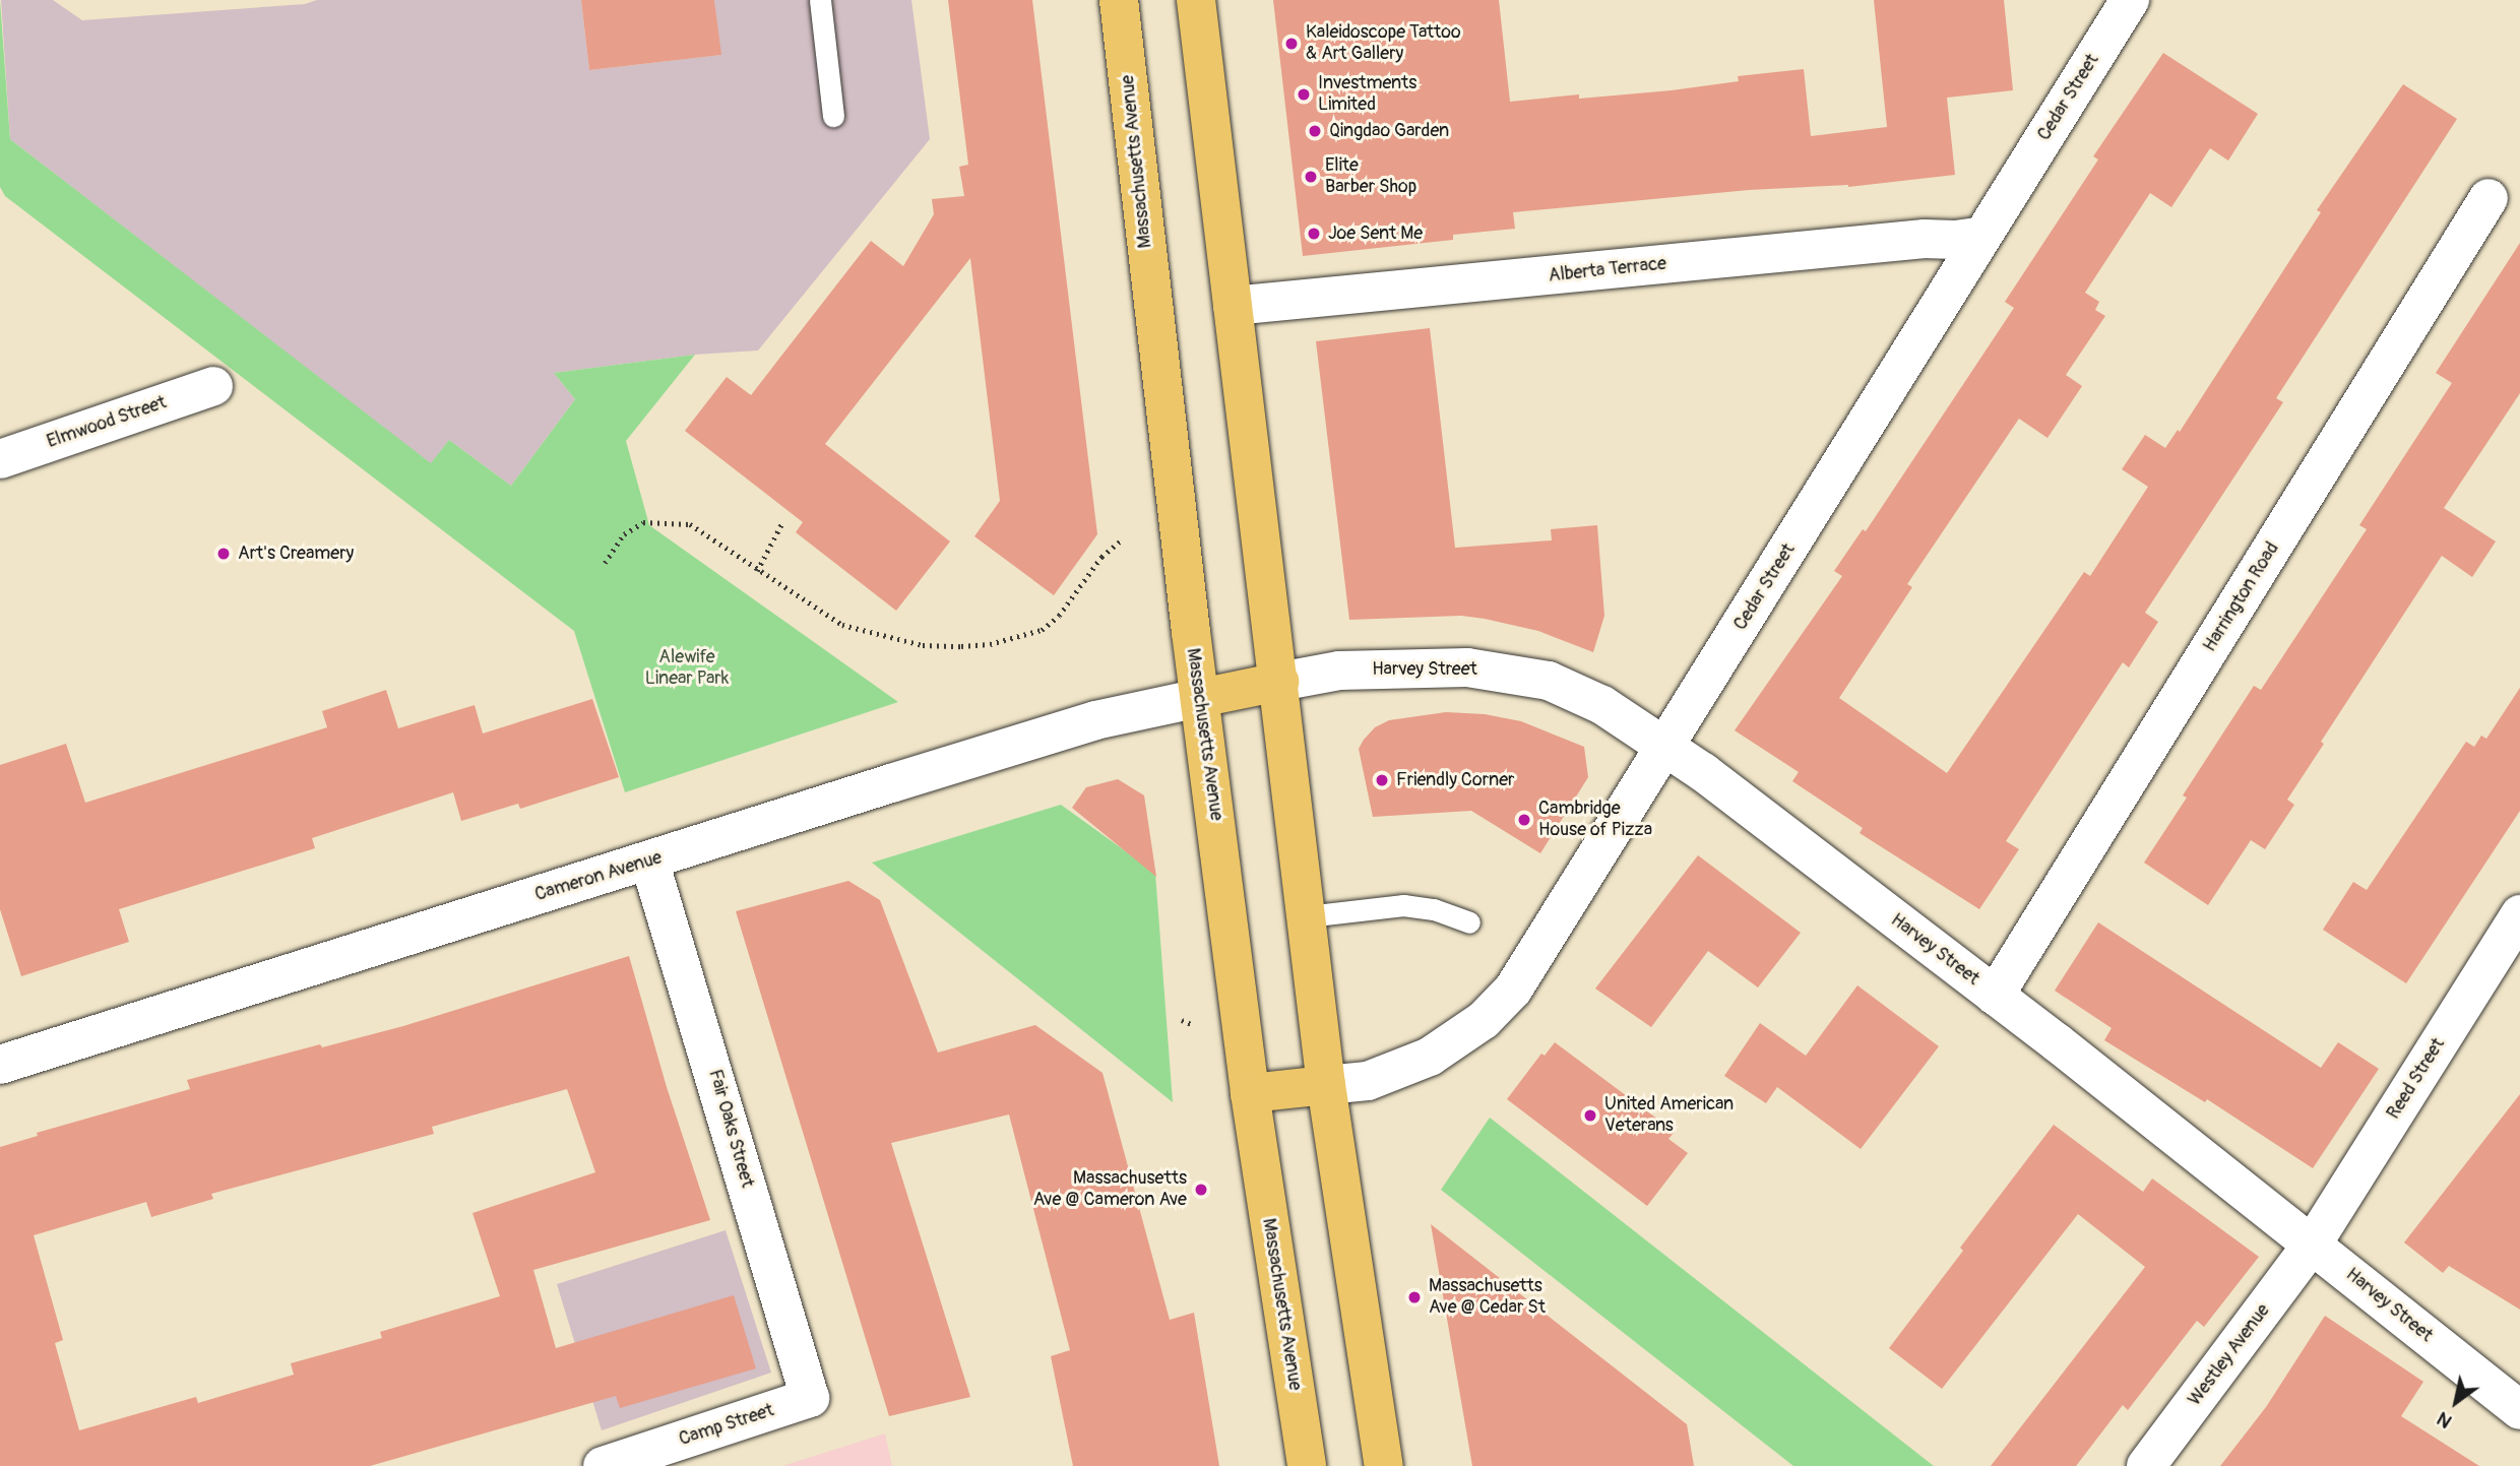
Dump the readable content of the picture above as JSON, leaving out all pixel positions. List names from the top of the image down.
{
  "streets": {
    "main road": ["Massachusetts Avenue"],
    "street": [
      "Cedar Street",
      "Alberta Terrace",
      "Elmwood Street",
      "Harrington Road",
      "Harvey Street",
      "Cameron Avenue",
      "Reed Street",
      "Fair Oaks Street",
      "Westley Avenue",
      "Camp Street"
    ]
  },
  "crossings": [
    ["Cedar Street", "Alberta Terrace"],
    ["Cedar Street", "Harvey Street"],
    ["Massachusetts Avenue", "Cameron Avenue"],
    ["Harrington Road", "Harvey Street"],
    ["Harvey Street", "Reed Street"],
    ["Harvey Street", "Westley Avenue"],
    ["Cameron Avenue", "Fair Oaks Street"],
    ["Reed Street", "Westley Avenue"],
    ["Fair Oaks Street", "Camp Street"]
  ],
  "parks": ["Alewife Linear Park"],
  "places": [
    "Kaleidoscope Tattoo & Art Gallery",
    "Investments Limited",
    "Qingdao Garden",
    "Elite Barber Shop",
    "Joe Sent Me",
    "Art's Creamery",
    "Friendly Corner",
    "Cambridge House of Pizza",
    "United American Veterans",
    "Massachusetts Ave @ Cameron Ave",
    "Massachusetts Ave @ Cedar St"
  ],
  "north": "bottom left"
}
